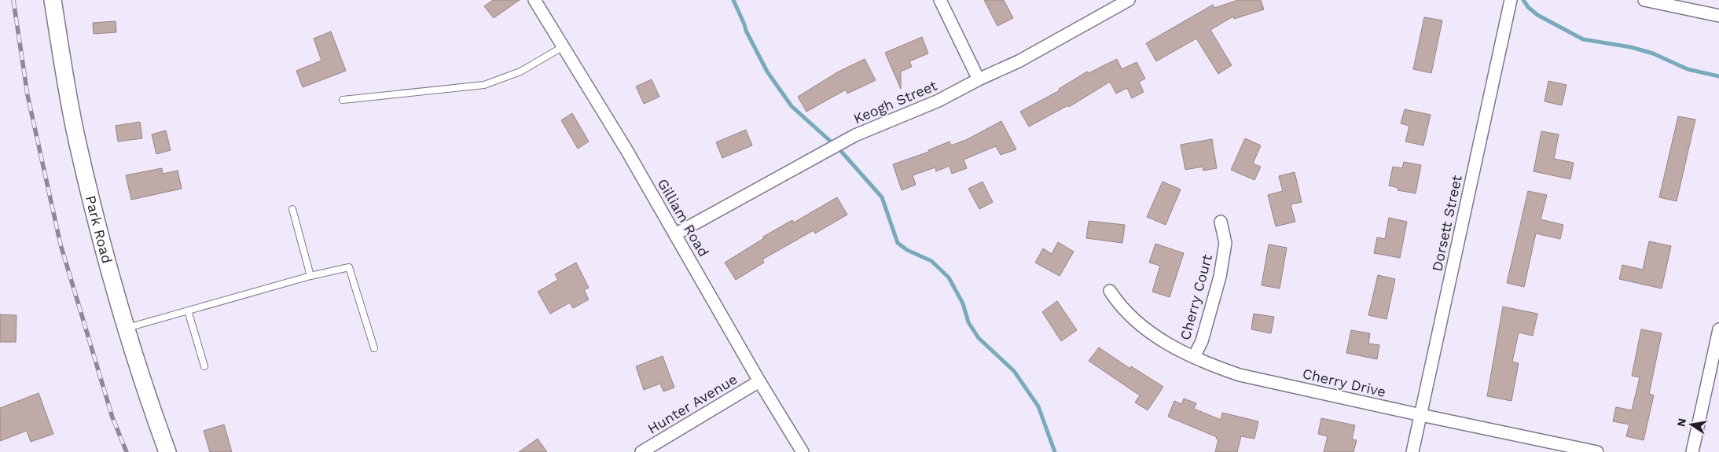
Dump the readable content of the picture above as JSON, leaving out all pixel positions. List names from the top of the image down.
{
  "streets": {
    "street": [
      "Keogh Street",
      "Gilliam Road",
      "Dorsett Street",
      "Park Road",
      "Cherry Court",
      "Cherry Drive",
      "Hunter Avenue"
    ]
  },
  "crossings": [
    ["Keogh Street", "Gilliam Road"],
    ["Gilliam Road", "Hunter Avenue"],
    ["Dorsett Street", "Cherry Drive"],
    ["Cherry Court", "Cherry Drive"]
  ],
  "north": "left"
}
